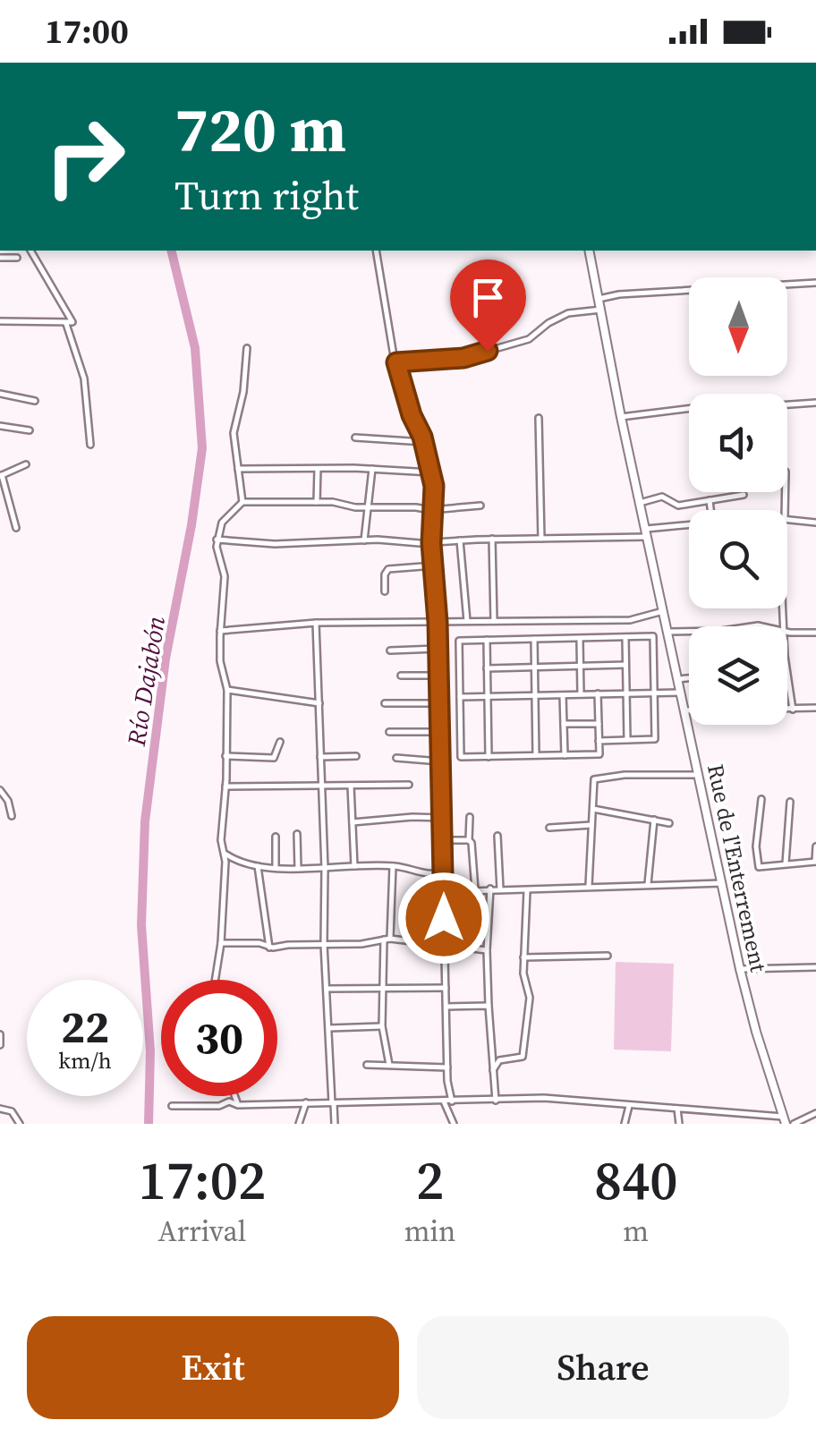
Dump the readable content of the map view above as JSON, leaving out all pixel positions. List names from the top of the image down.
{
  "streets": {
    "street": ["Rue de l'Enterrement"]
  },
  "water": ["Río Dajabón"],
  "north": "bottom",
  "page": {
    "status": "17:00",
    "turn": ["720 m", "Turn right"],
    "speed": "22 km/h",
    "limit": "30",
    "eta": [
      "17:02",
      "Arrival",
      "2",
      "min",
      "840",
      "m"
    ],
    "buttons": ["Exit", "Share"]
  }
}
